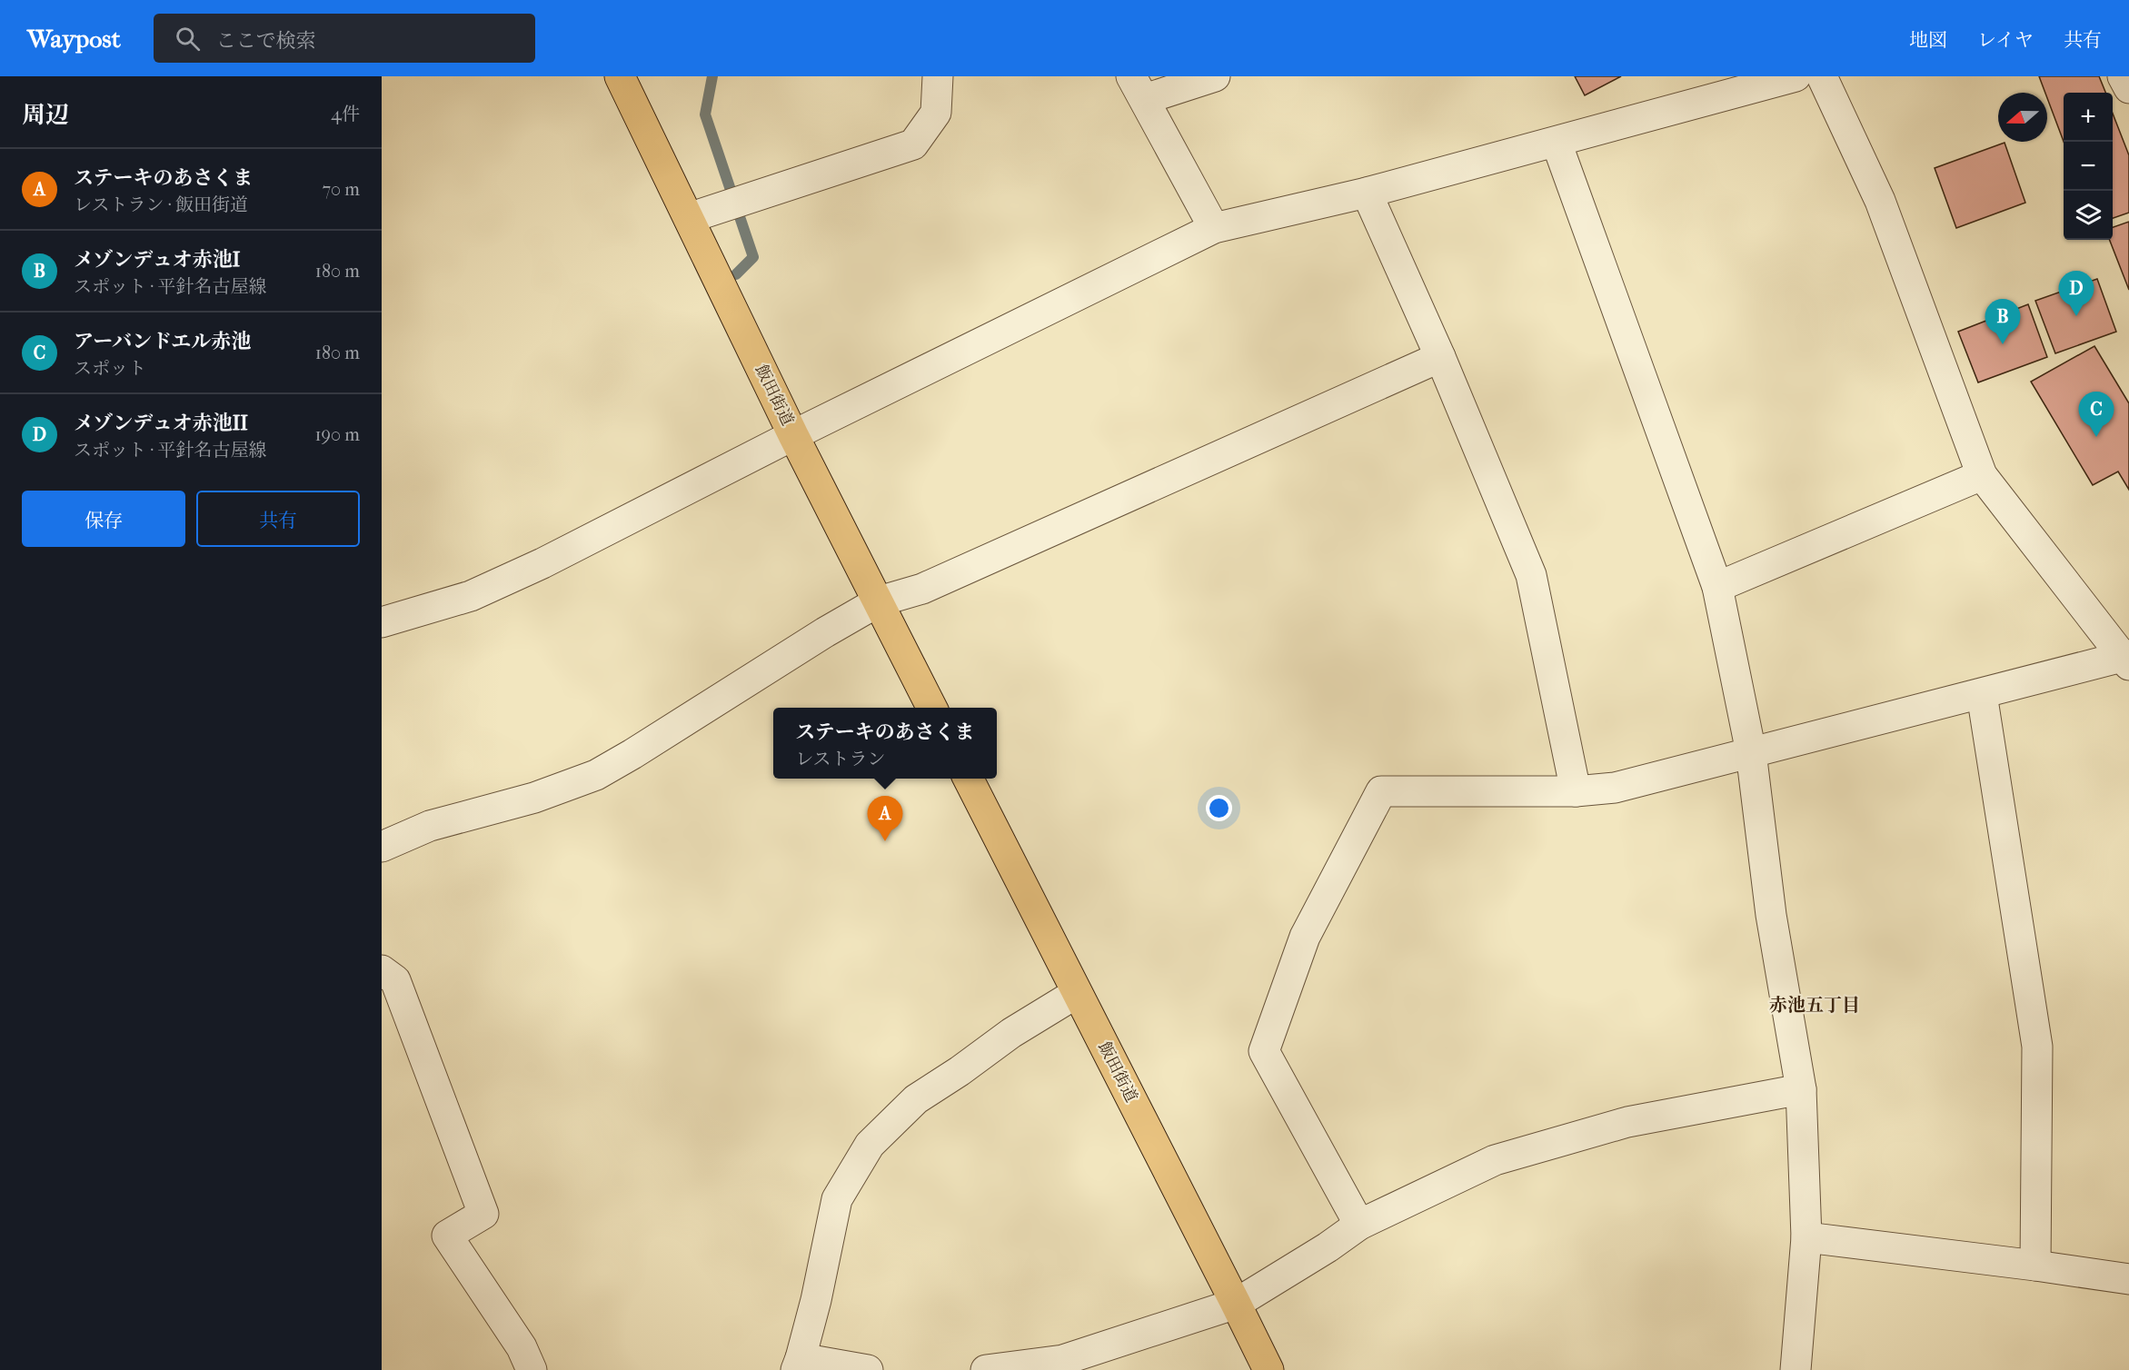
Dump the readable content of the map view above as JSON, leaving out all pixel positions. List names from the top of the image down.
{
  "streets": {
    "main road": ["飯田街道"]
  },
  "districts": ["赤池五丁目"],
  "north": "left",
  "page": {
    "header": "Waypost",
    "search": "ここで検索",
    "nav": ["地図", "レイヤ", "共有"],
    "heading": ["周辺", "4件"],
    "map_buttons": ["+", "−"],
    "list": [
      {
        "mark": "A",
        "name": "ステーキのあさくま",
        "note": "レストラン · 飯田街道",
        "value": "70 m"
      },
      {
        "mark": "B",
        "name": "メゾンデュオ赤池I",
        "note": "スポット · 平針名古屋線",
        "value": "180 m"
      },
      {
        "mark": "C",
        "name": "アーバンドエル赤池",
        "note": "スポット",
        "value": "180 m"
      },
      {
        "mark": "D",
        "name": "メゾンデュオ赤池II",
        "note": "スポット · 平針名古屋線",
        "value": "190 m"
      }
    ],
    "pins": [
      "D",
      "B",
      "C",
      "A"
    ],
    "buttons": ["保存", "共有"],
    "popup": ["ステーキのあさくま", "レストラン"]
  }
}
